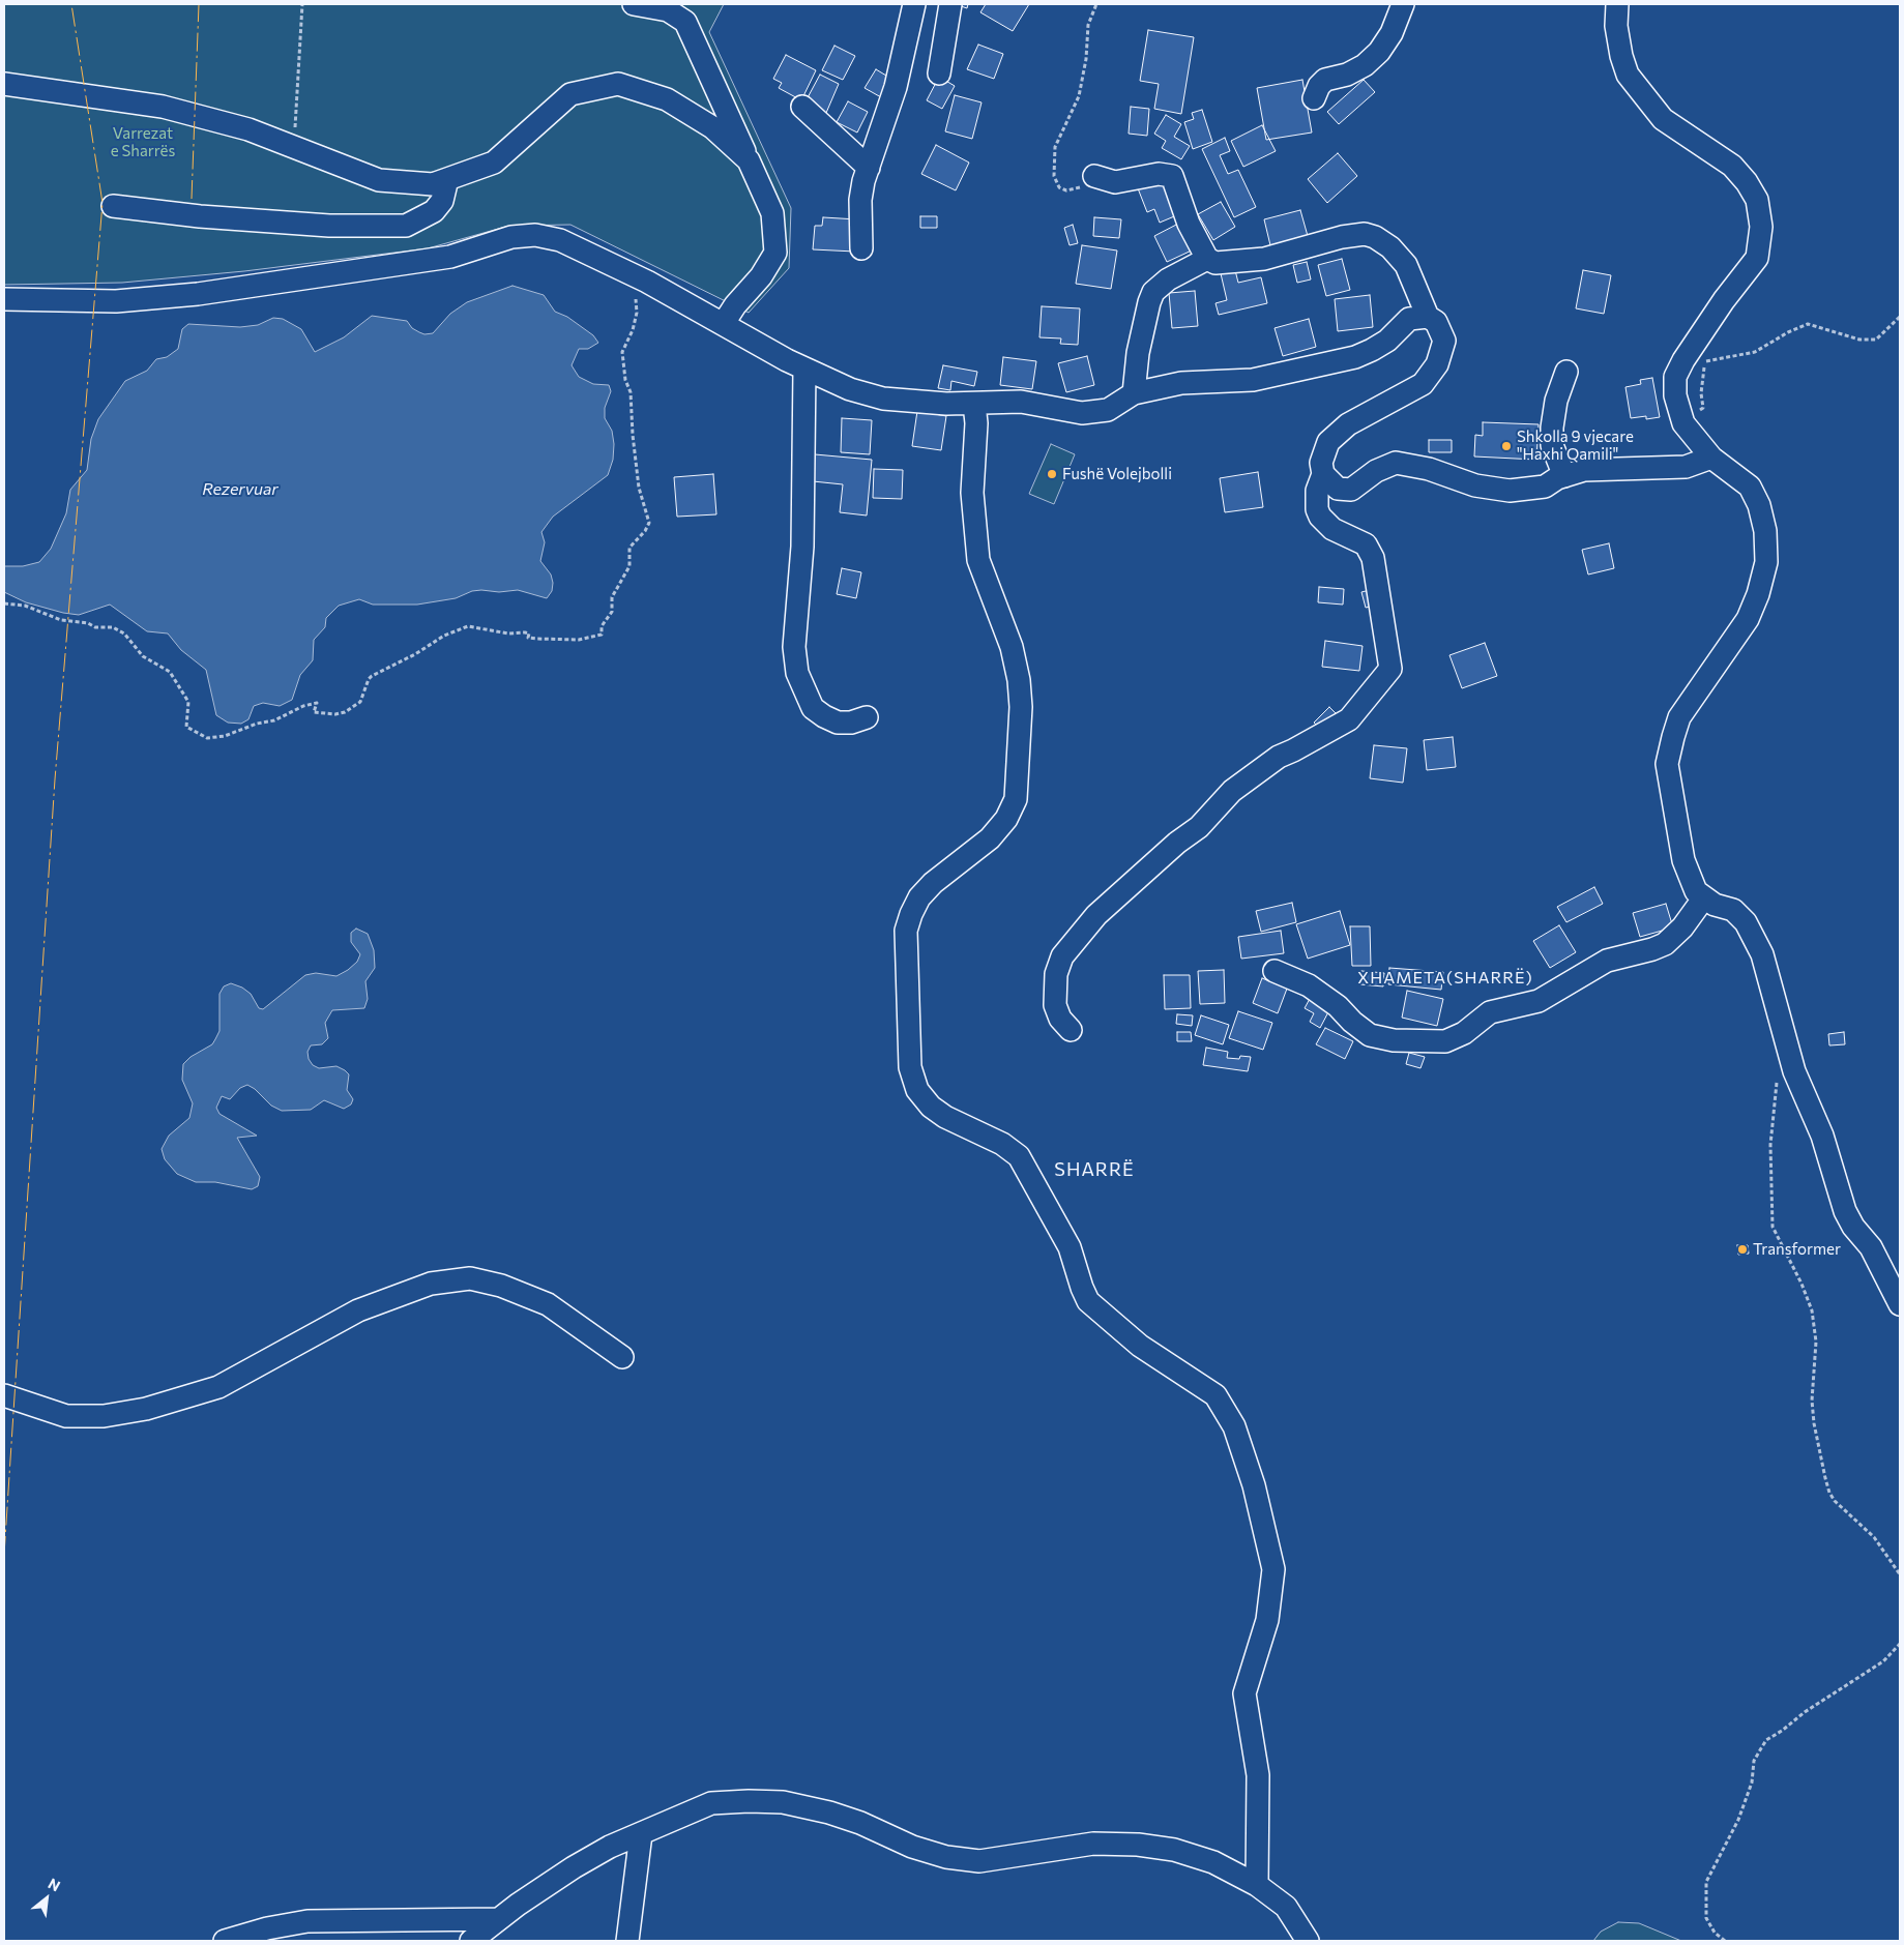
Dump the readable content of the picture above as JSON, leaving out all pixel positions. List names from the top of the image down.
{
  "districts": ["XHAMETA(SHARRË)", "SHARRË"],
  "water": ["Rezervuar"],
  "parks": ["Varrezat e Sharrës"],
  "places": ["Shkolla 9 vjecare \"Haxhi Qamili\"", "Fushë Volejbolli", "Transformer"],
  "north": "top right"
}
